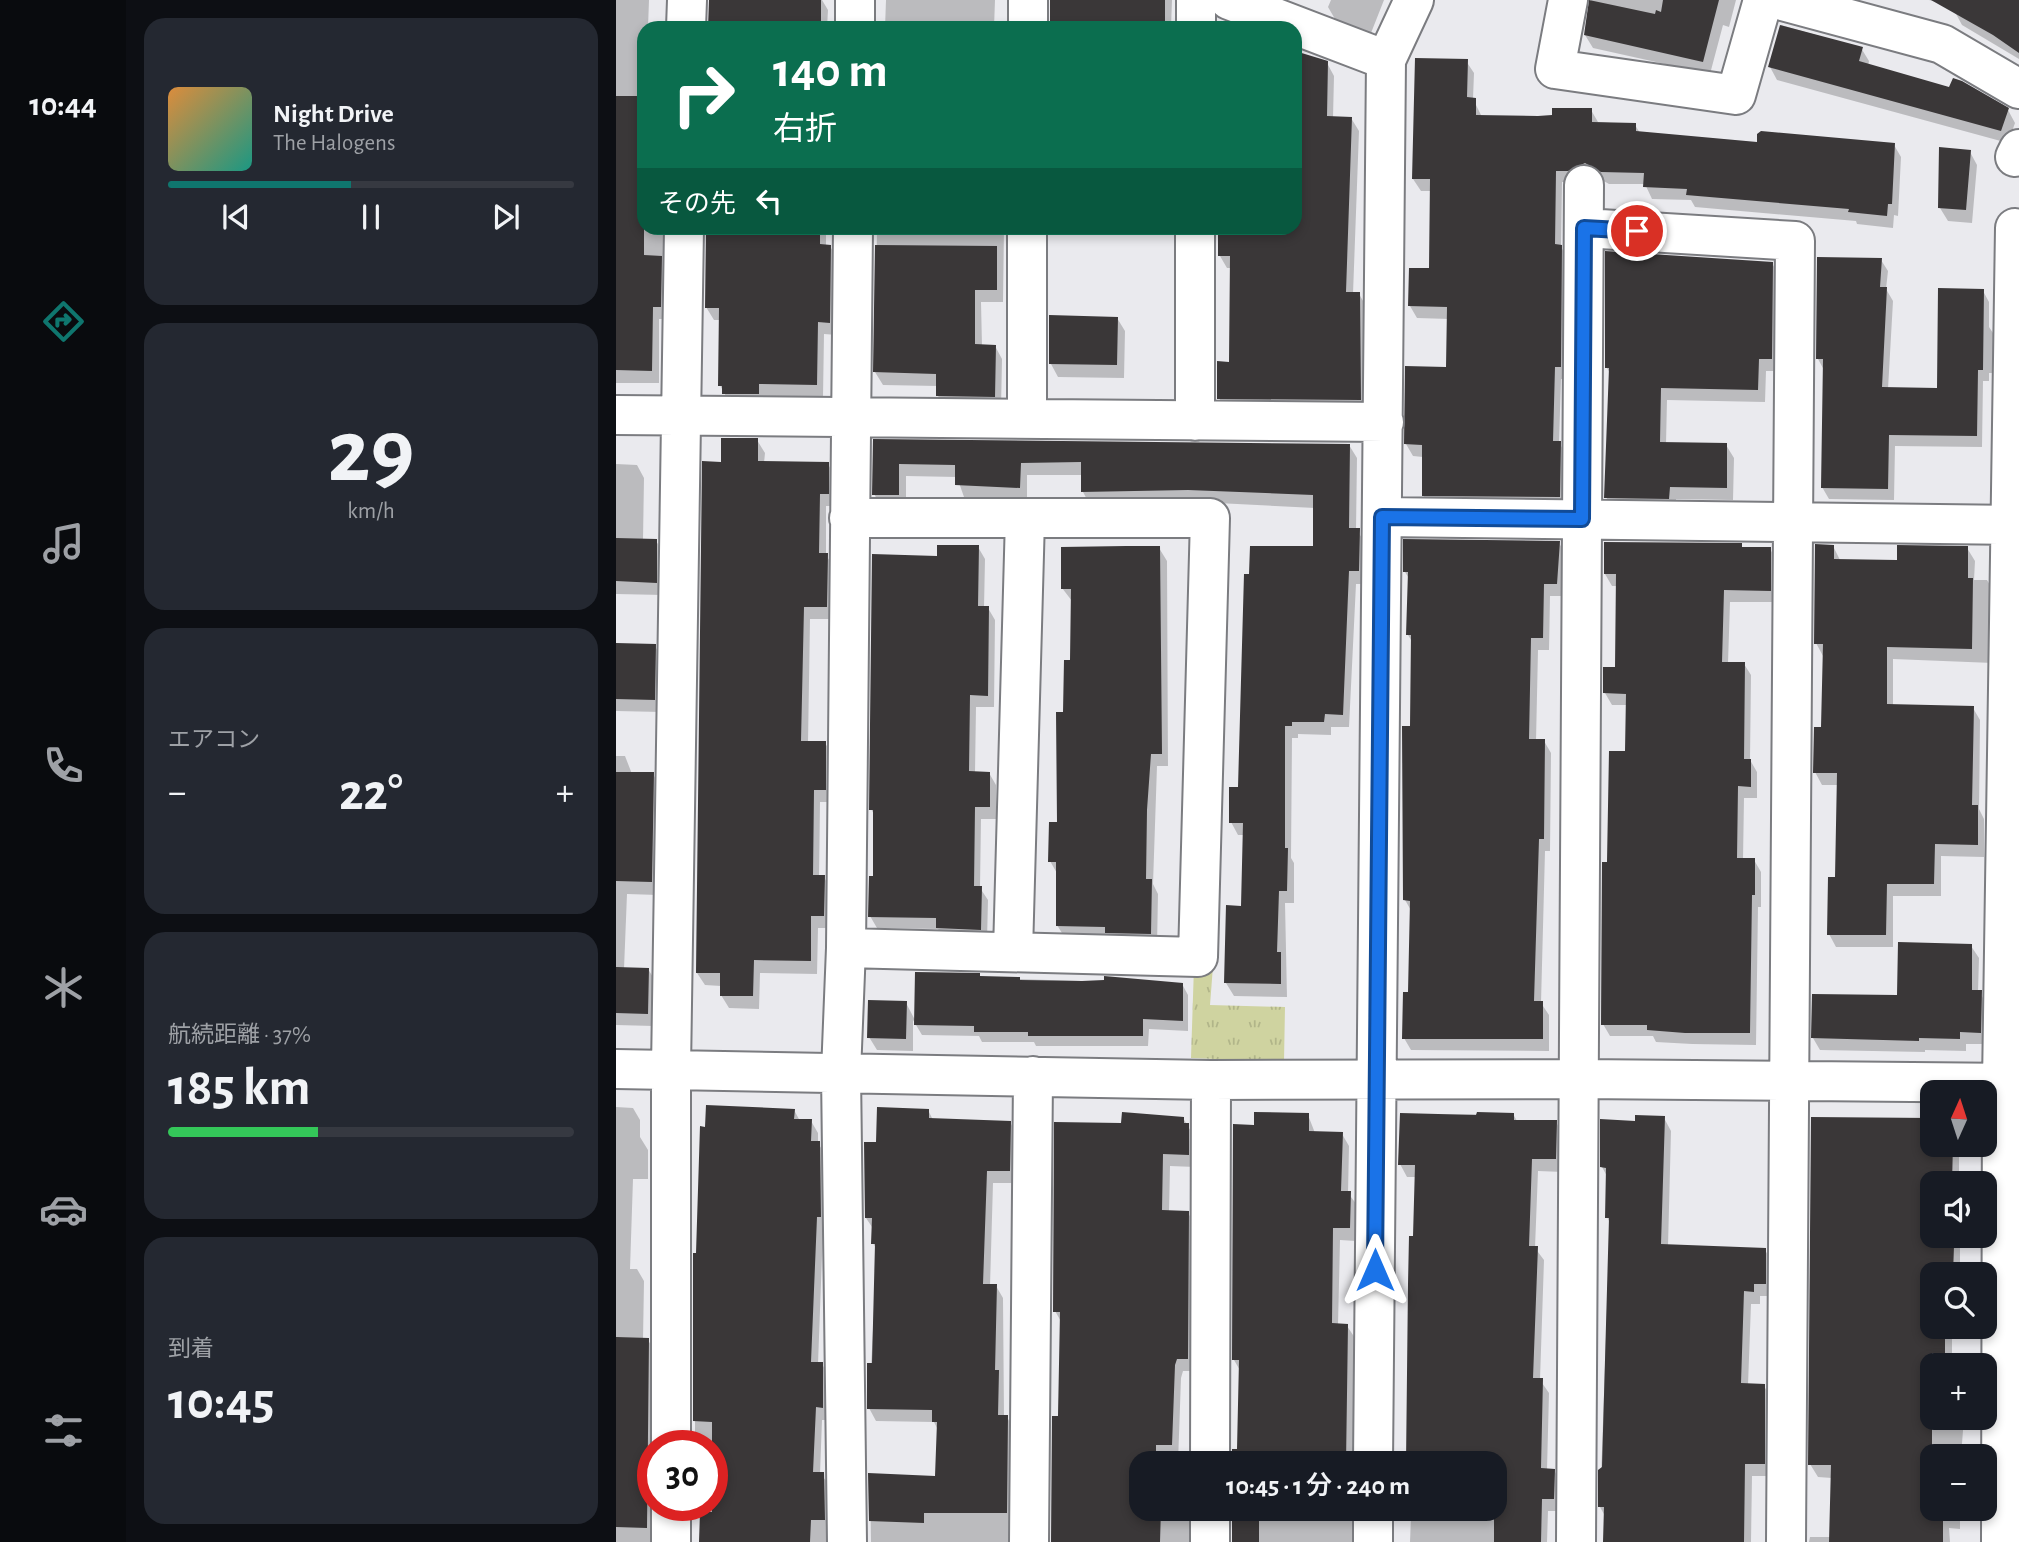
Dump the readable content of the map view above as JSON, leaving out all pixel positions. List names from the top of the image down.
{
  "north": "top",
  "page": {
    "tabs": "10:44",
    "turn": ["140 m", "右折"],
    "song": ["Night Drive", "The Halogens"],
    "then": "その先",
    "tile": [
      ["29", "km/h"],
      "エアコン",
      ["航続距離 · 37%", "185 km"],
      ["到着", "10:45"]
    ],
    "heat": ["−", "22°", "+"],
    "map_buttons": ["+", "−"],
    "limit": "30",
    "trip": "10:45 · 1 分 · 240 m"
  }
}
